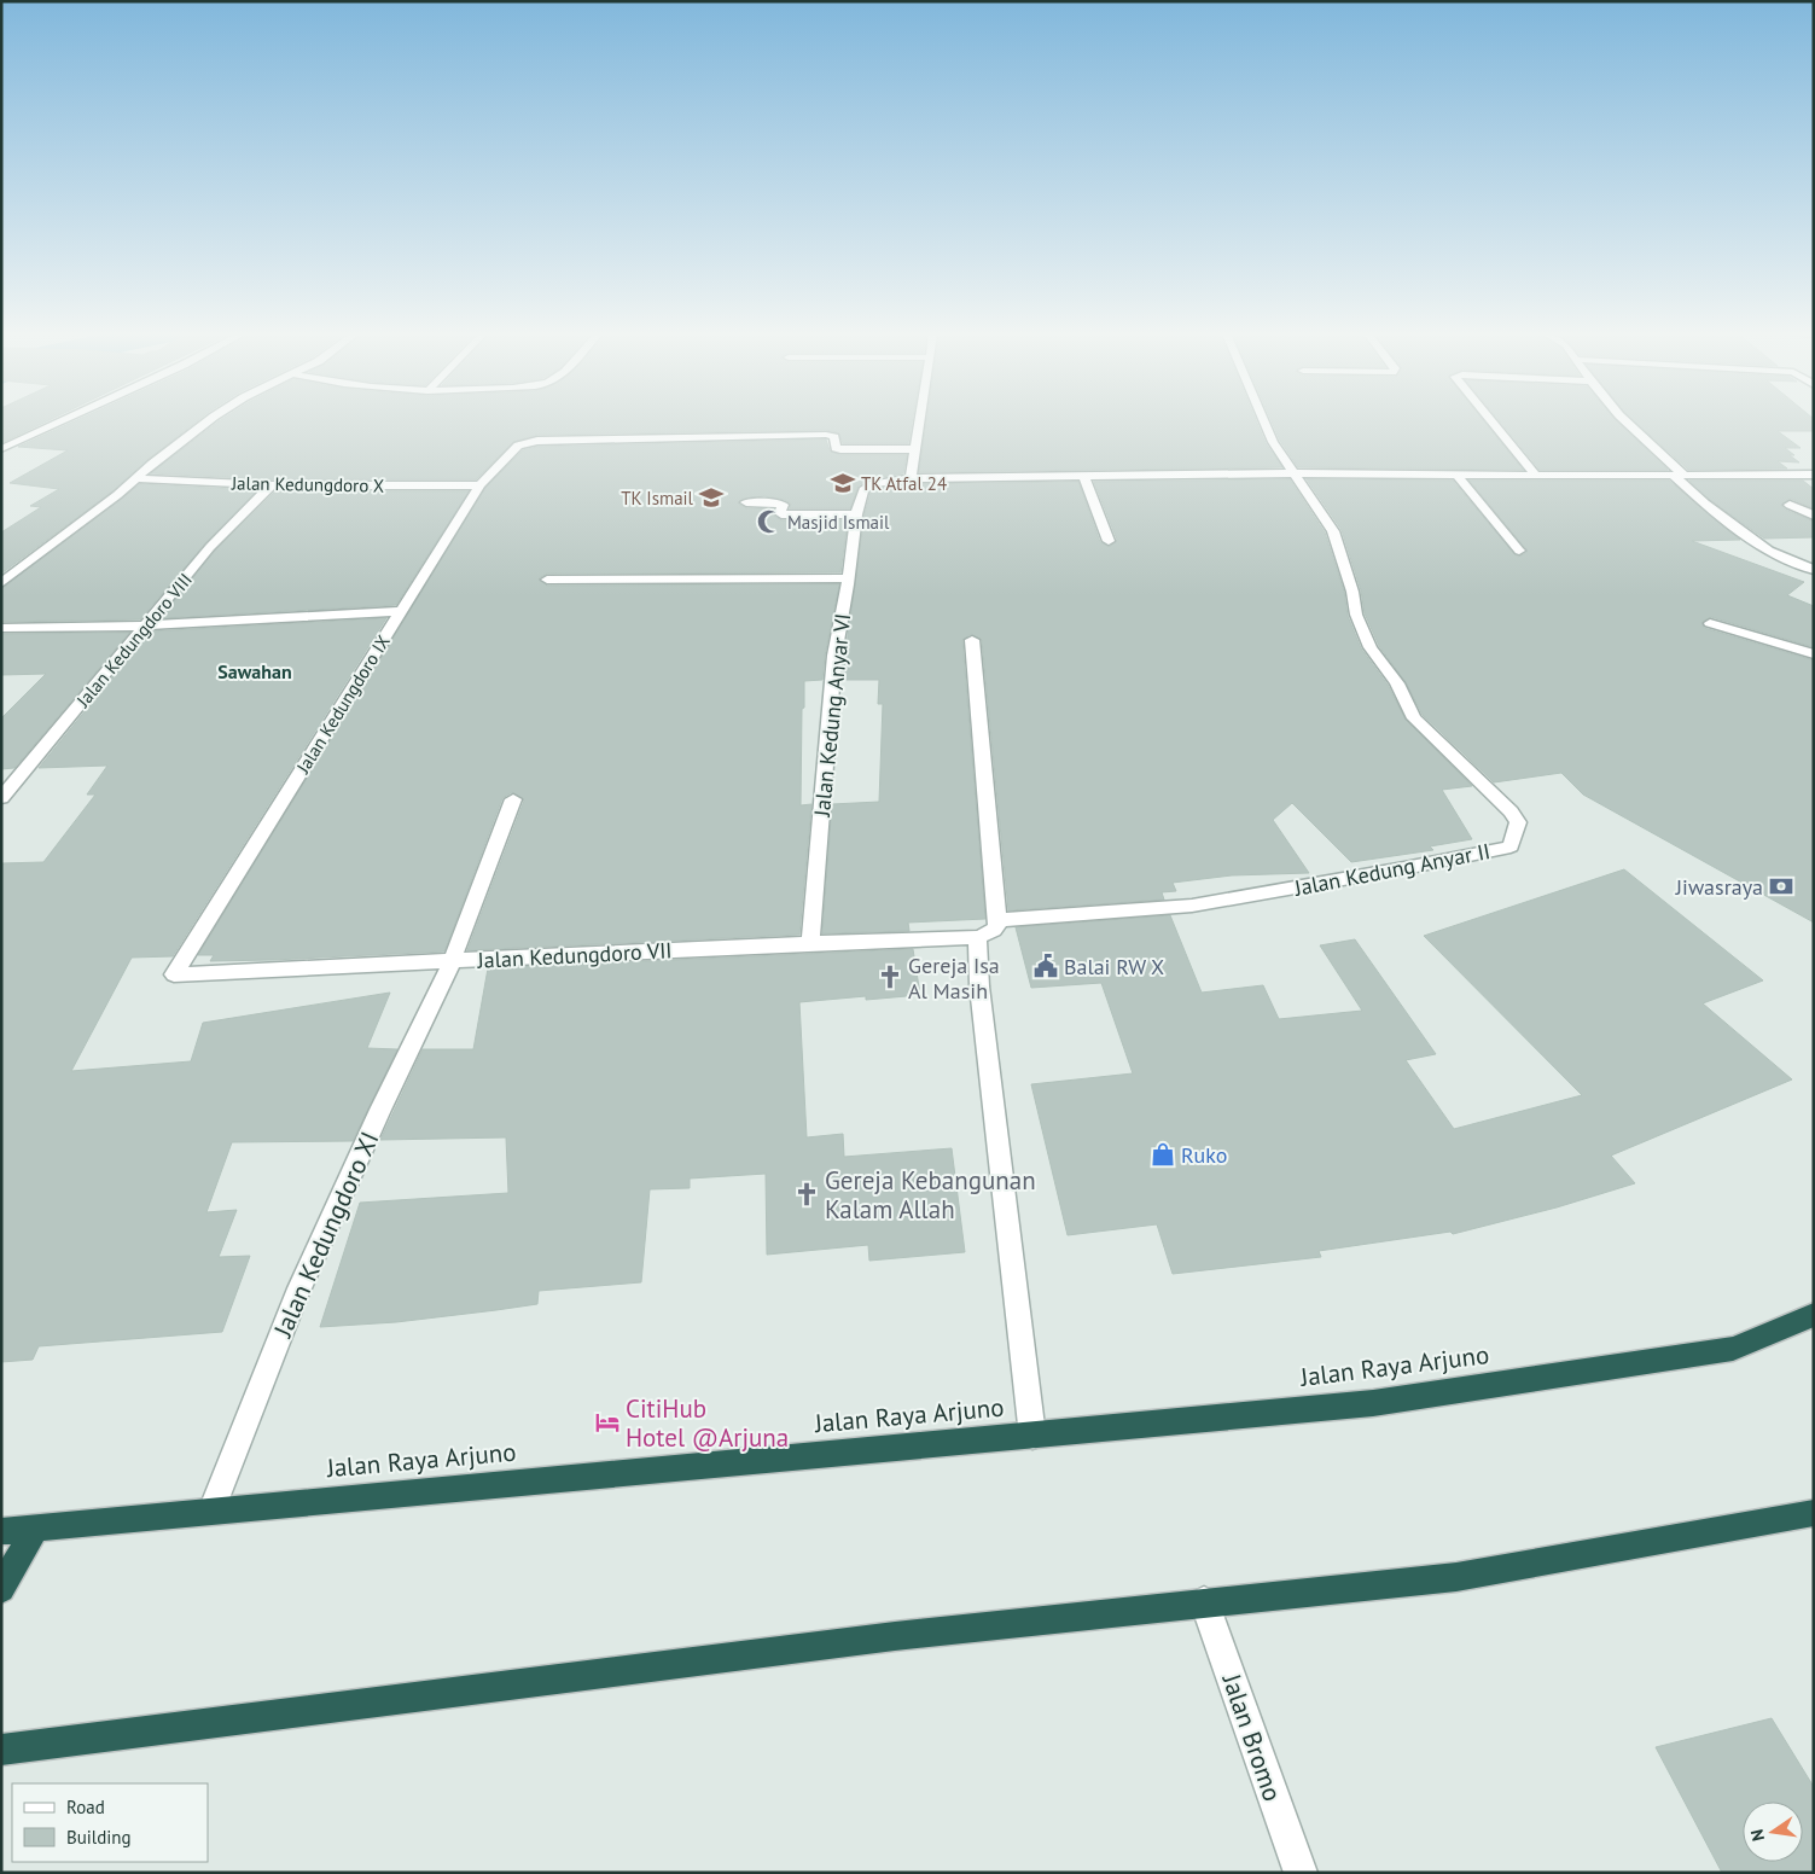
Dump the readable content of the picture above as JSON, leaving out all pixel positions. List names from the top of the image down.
{
  "streets": {
    "highway": ["Jalan Raya Arjuno"],
    "street": [
      "Jalan Kedungdoro X",
      "Jalan Kedungdoro VIII",
      "Jalan Kedungdoro IX",
      "Jalan Kedung Anyar VI",
      "Jalan Kedung Anyar II",
      "Jalan Kedungdoro VII",
      "Jalan Kedungdoro XI",
      "Jalan Bromo"
    ]
  },
  "crossings": [
    ["Jalan Kedungdoro X", "Jalan Kedungdoro VIII"],
    ["Jalan Kedungdoro X", "Jalan Kedungdoro IX"],
    ["Jalan Kedungdoro IX", "Jalan Kedungdoro VII"],
    ["Jalan Kedung Anyar VI", "Jalan Kedungdoro VII"],
    ["Jalan Kedungdoro VII", "Jalan Kedungdoro XI"],
    ["Jalan Kedungdoro XI", "Jalan Raya Arjuno"]
  ],
  "districts": ["Sawahan"],
  "places": {
    "school or university": ["TK Atfal 24", "TK Ismail"],
    "mosque": ["Masjid Ismail"],
    "bank": ["Jiwasraya"],
    "public building": ["Balai RW X"],
    "church": ["Gereja Isa Al Masih", "Gereja Kebangunan Kalam Allah"],
    "shop": ["Ruko"],
    "hotel": ["CitiHub Hotel @Arjuna"]
  },
  "legend": ["Road", "Building"],
  "north": "left"
}
